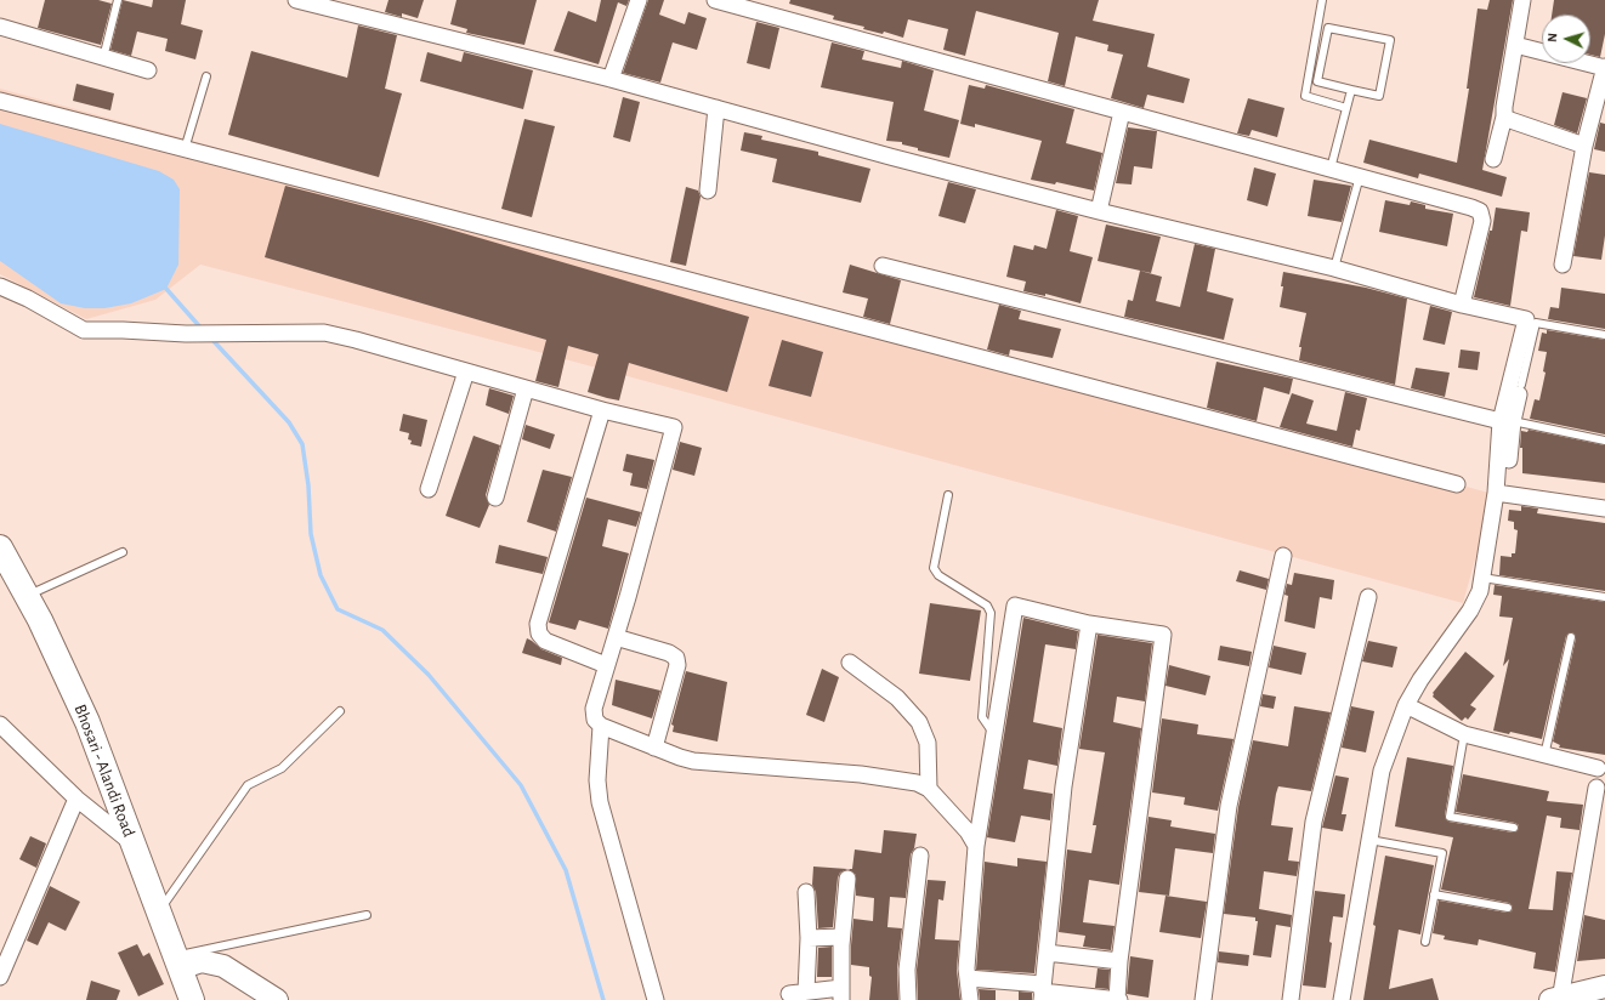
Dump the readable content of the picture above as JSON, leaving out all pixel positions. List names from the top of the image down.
{
  "streets": {
    "main road": ["Bhosari - Alandi Road"]
  },
  "north": "left"
}
